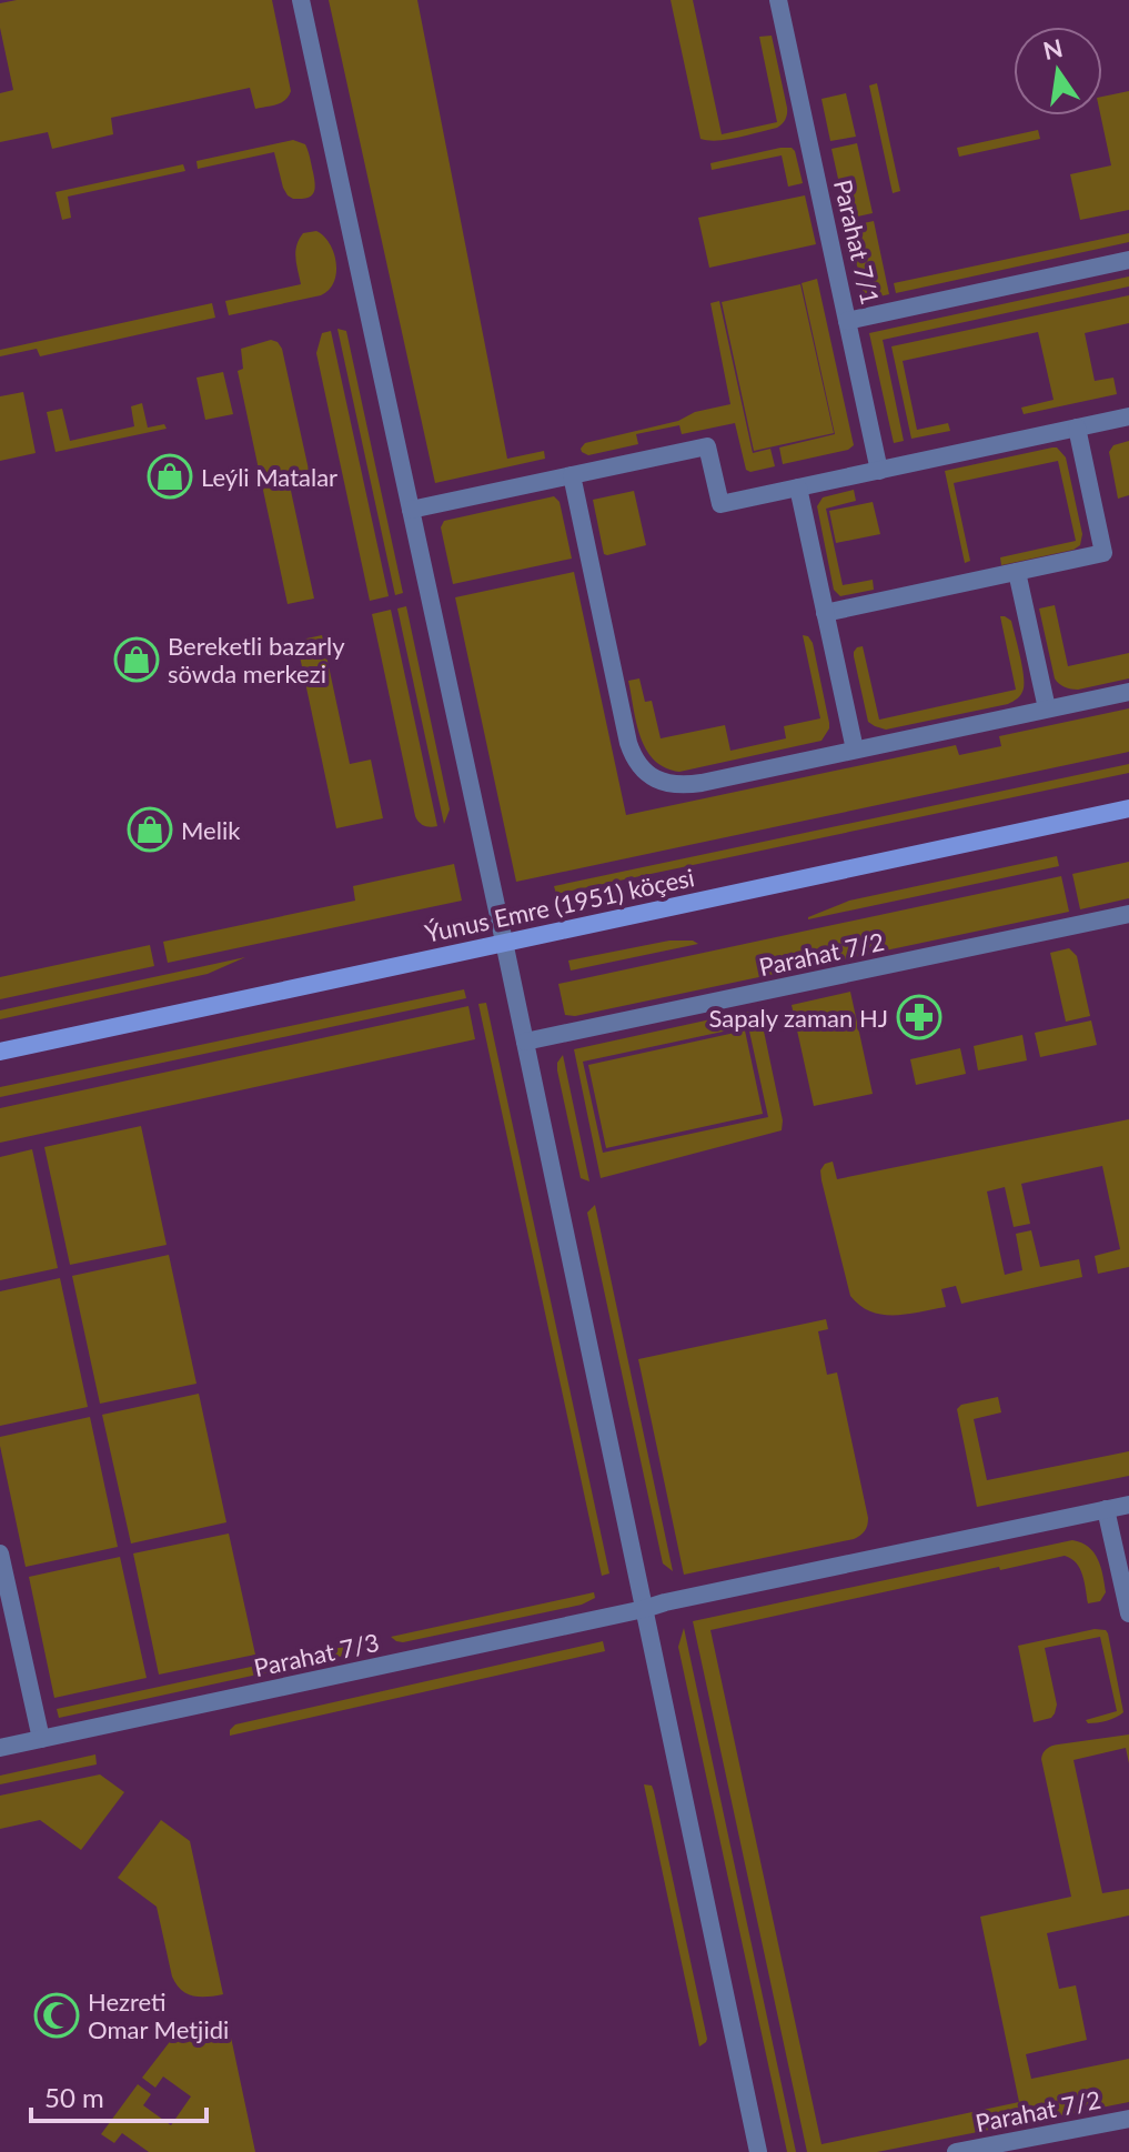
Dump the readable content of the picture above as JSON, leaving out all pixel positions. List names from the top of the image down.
{
  "streets": {
    "street": [
      "Parahat 7/1",
      "Ýunus Emre (1951) köçesi",
      "Parahat 7/2",
      "Parahat 7/3"
    ]
  },
  "places": {
    "shop": ["Leýli Matalar", "Bereketli bazarly söwda merkezi", "Melik"],
    "pharmacy": ["Sapaly zaman HJ"],
    "mosque": ["Hezreti Omar Metjidi"]
  },
  "scale_bar": "50 m",
  "north": "top"
}
